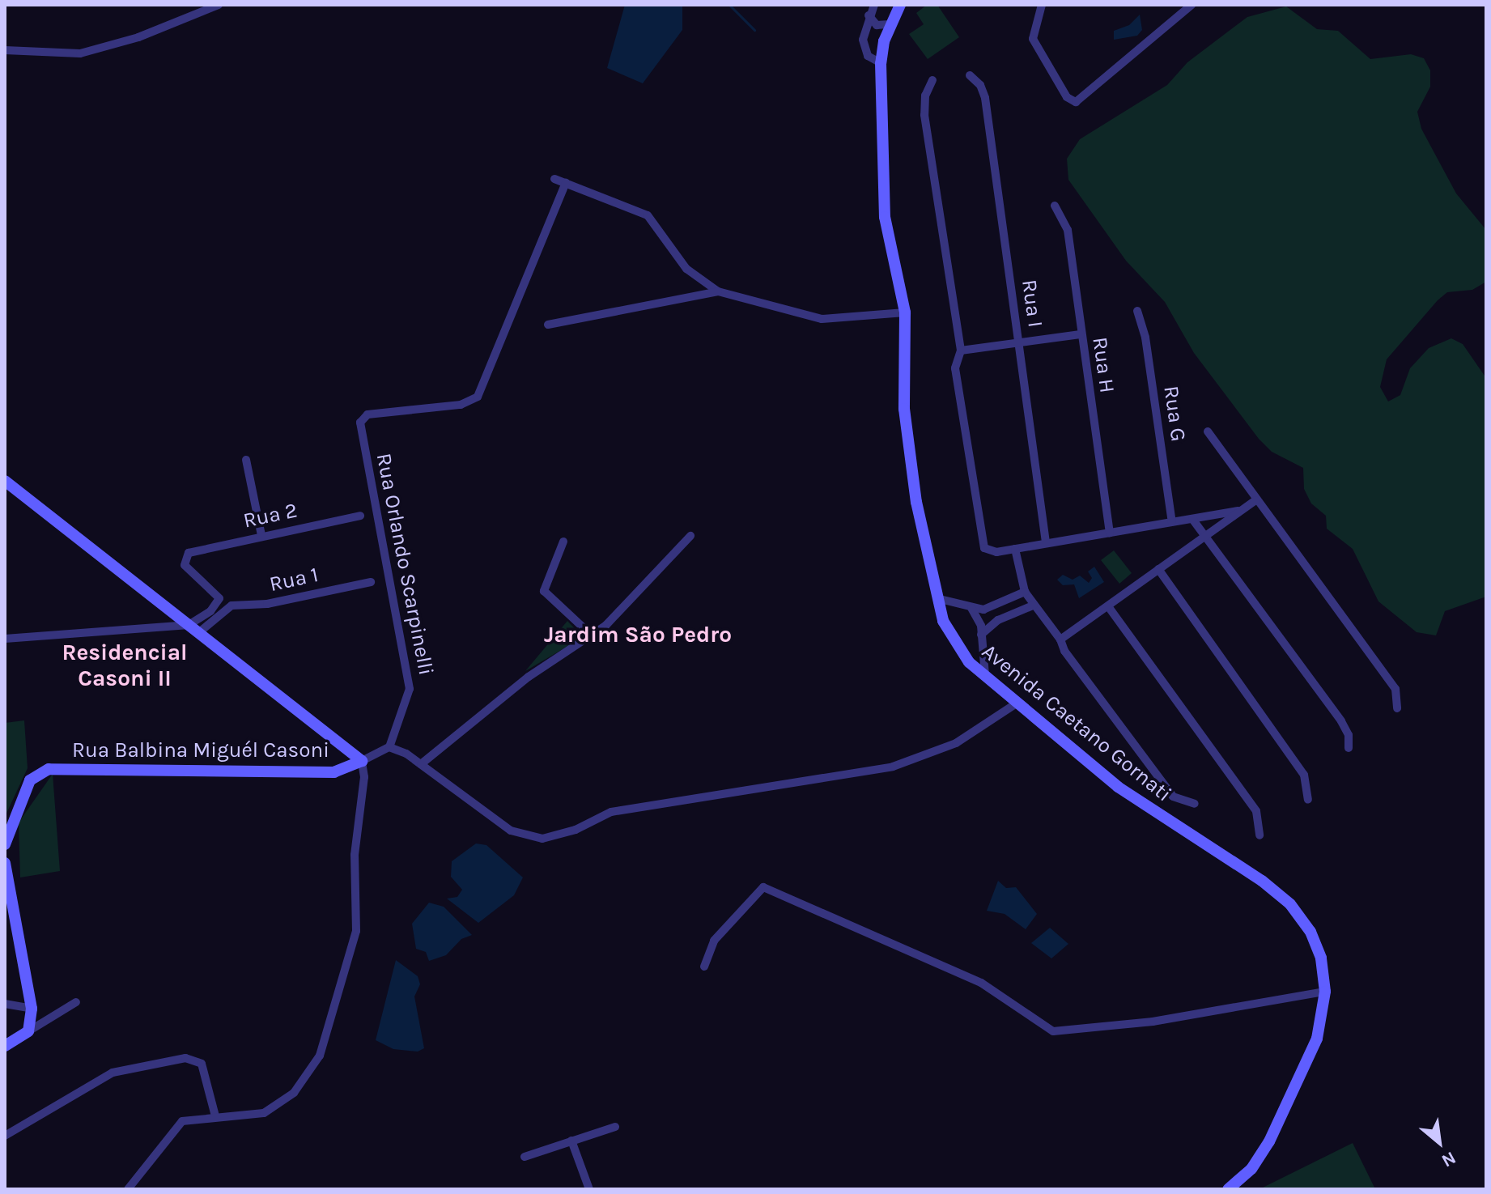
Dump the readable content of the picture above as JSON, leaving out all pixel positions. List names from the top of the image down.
{
  "streets": {
    "main road": ["Avenida Caetano Gornati", "Rua Balbina Miguél Casoni"],
    "street": [
      "Rua I",
      "Rua H",
      "Rua G",
      "Rua 2",
      "Rua Orlando Scarpinelli",
      "Rua 1"
    ]
  },
  "districts": ["Jardim São Pedro", "Residencial Casoni II"],
  "north": "bottom right"
}
